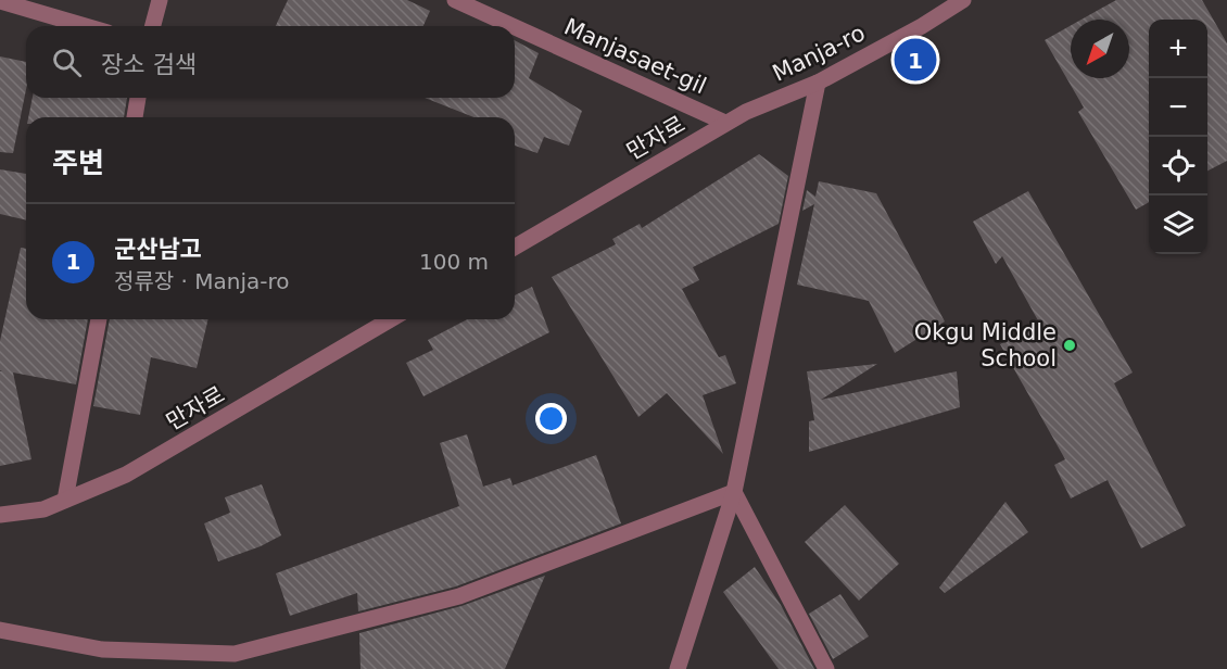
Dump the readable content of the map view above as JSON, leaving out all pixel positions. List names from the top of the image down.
{
  "streets": {
    "street": ["Manja-ro", "Manjasaet-gil", "만자로"]
  },
  "crossings": [
    ["Manja-ro", "Manjasaet-gil"],
    ["Manja-ro", "만자로"],
    ["Manjasaet-gil", "만자로"]
  ],
  "places": ["Okgu Middle School"],
  "north": "bottom left",
  "page": {
    "map_buttons": ["+", "−"],
    "search": "장소 검색",
    "pins": "1",
    "heading": "주변",
    "list": [
      {
        "mark": "1",
        "name": "군산남고",
        "note": "정류장 · Manja-ro",
        "value": "100 m"
      }
    ]
  }
}
